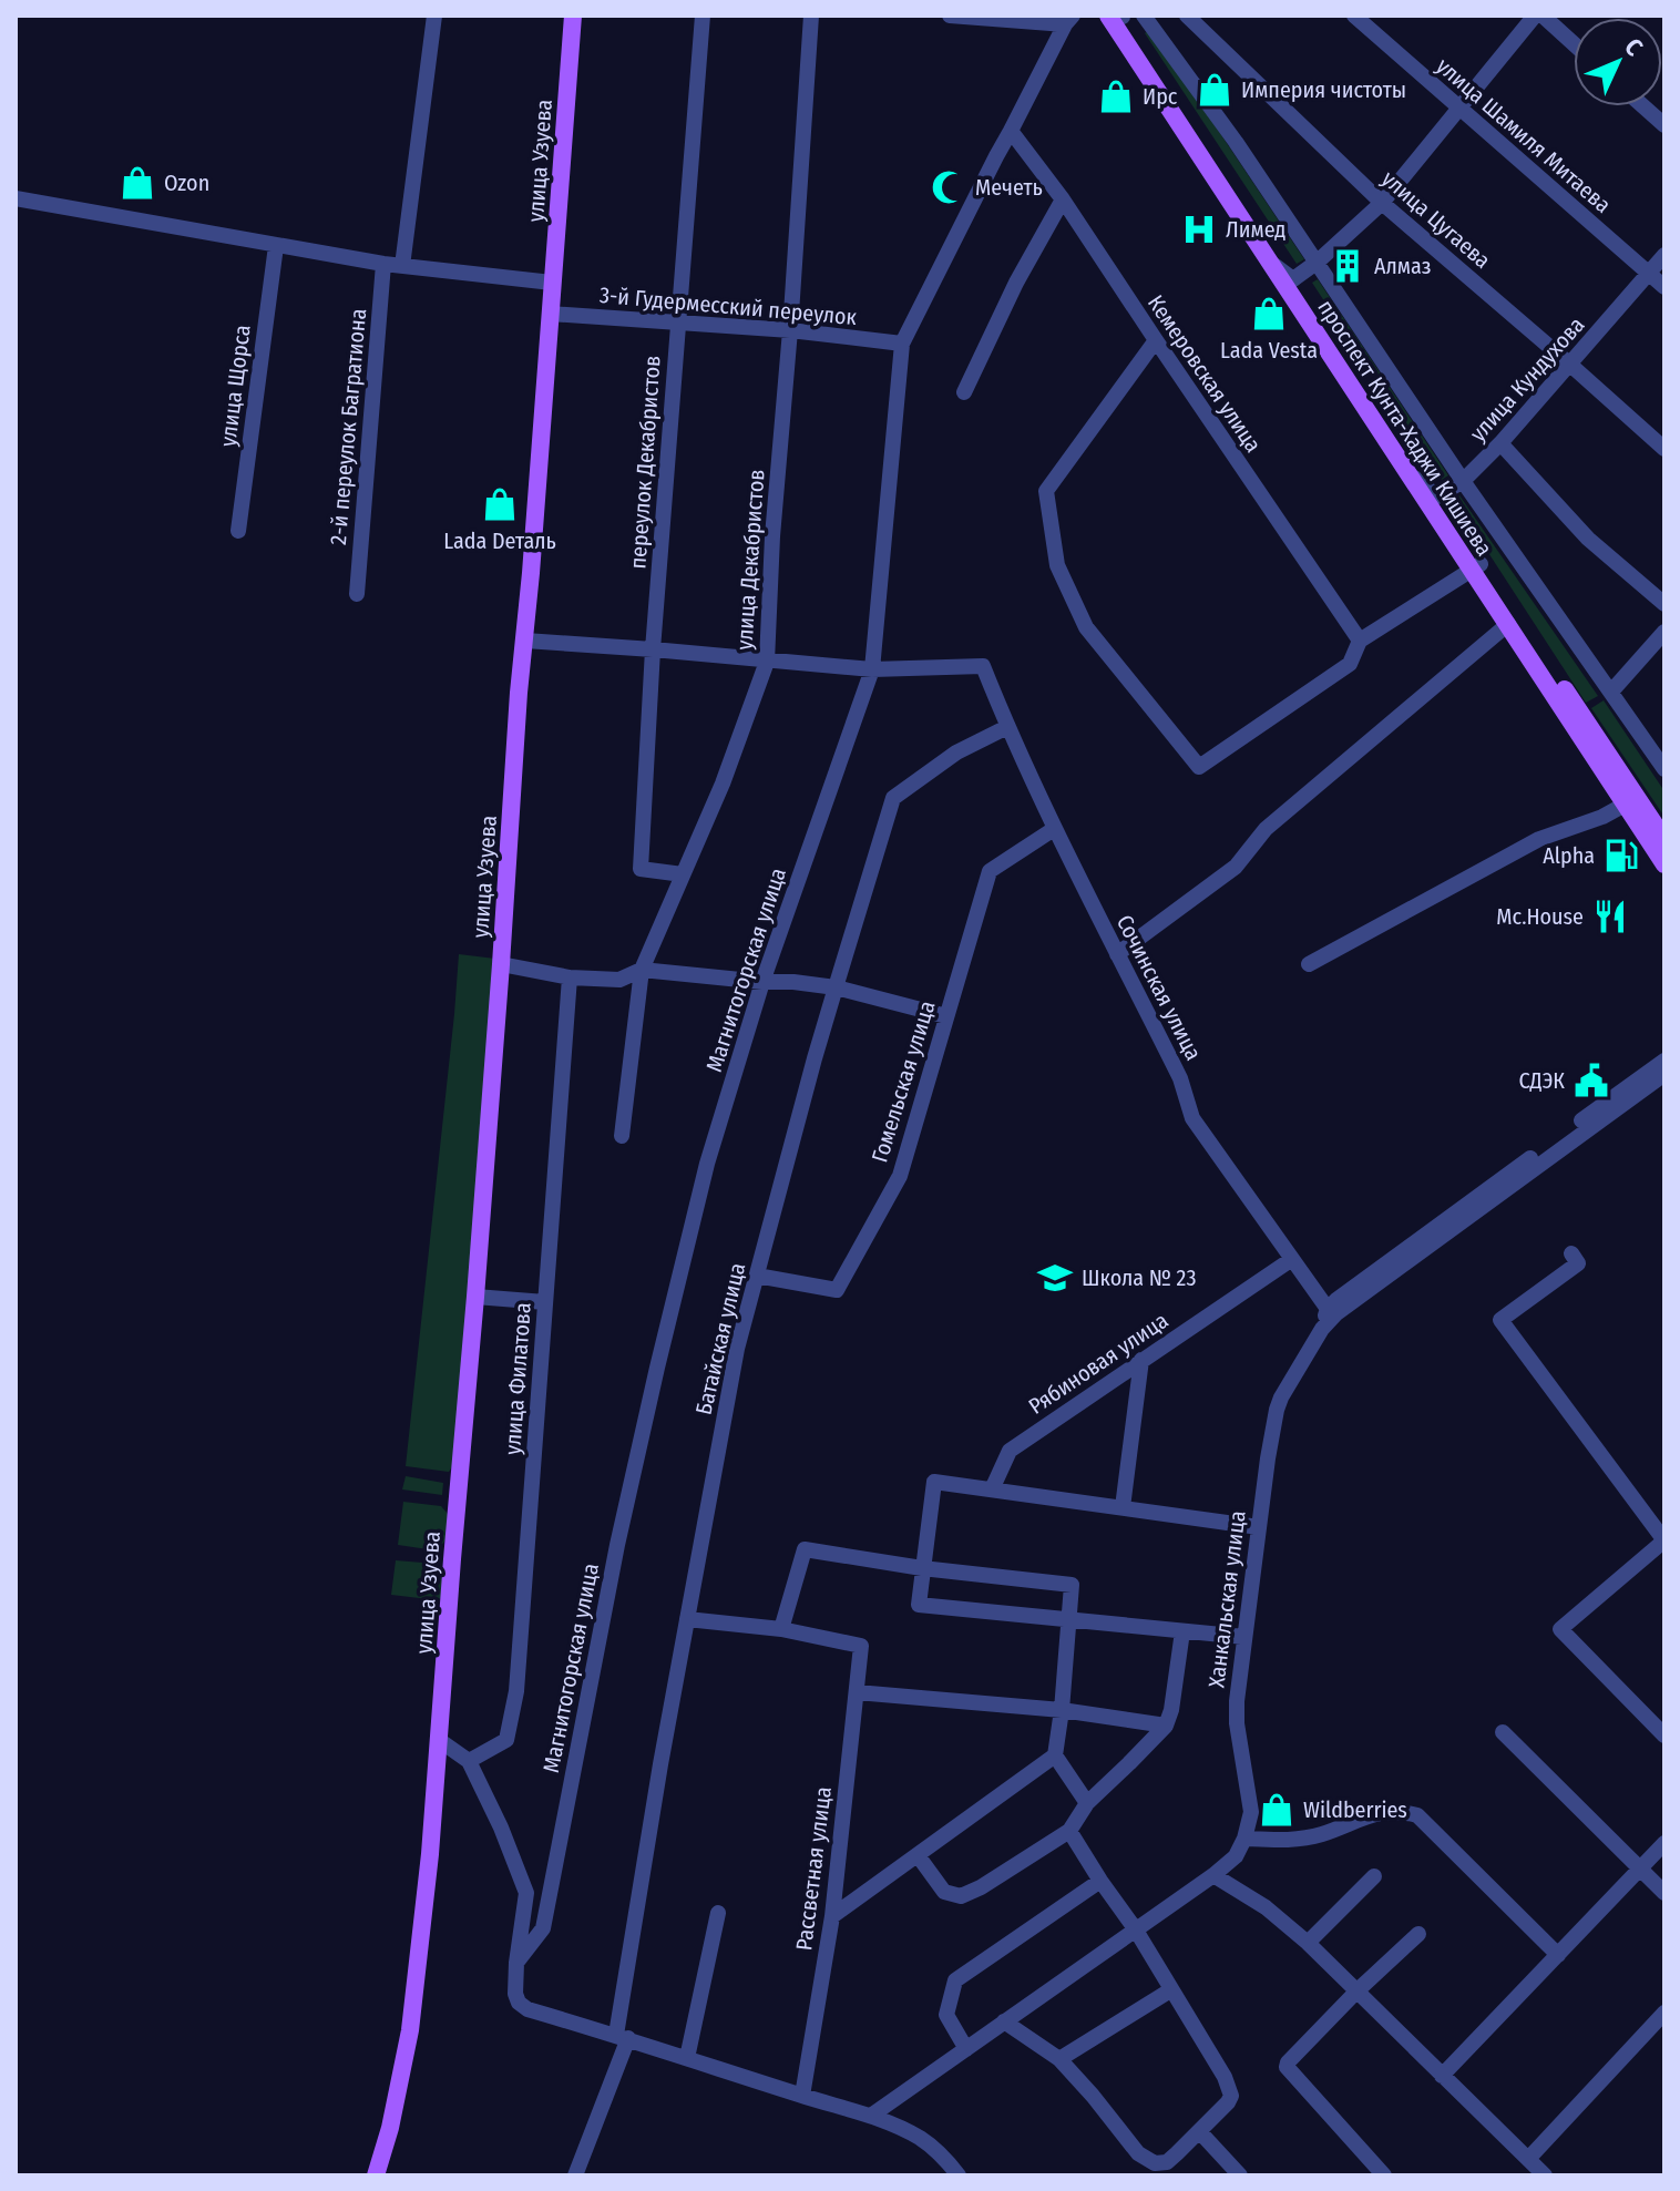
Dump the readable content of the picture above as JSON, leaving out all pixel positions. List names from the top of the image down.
{
  "streets": {
    "main road": ["улица Узуева", "проспект Кунта-Хаджи Кишиева"],
    "street": [
      "улица Шамиля Митаева",
      "улица Цугаева",
      "3-й Гудермесский переулок",
      "Кемеровская улица",
      "улица Кундухова",
      "улица Щорса",
      "2-й переулок Багратиона",
      "переулок Декабристов",
      "улица Декабристов",
      "Магнитогорская улица",
      "Сочинская улица",
      "Гомельская улица",
      "Батайская улица",
      "Рябиновая улица",
      "улица Филатова",
      "Ханкальская улица",
      "Рассветная улица"
    ]
  },
  "crossings": [
    ["улица Шамиля Митаева", "улица Кундухова"],
    ["улица Узуева", "3-й Гудермесский переулок"],
    ["улица Цугаева", "улица Кундухова"],
    ["3-й Гудермесский переулок", "переулок Декабристов"],
    ["3-й Гудермесский переулок", "улица Декабристов"],
    ["3-й Гудермесский переулок", "Магнитогорская улица"],
    ["Кемеровская улица", "Магнитогорская улица"],
    ["улица Кундухова", "проспект Кунта-Хаджи Кишиева"],
    ["переулок Декабристов", "улица Декабристов"],
    ["Магнитогорская улица", "Сочинская улица"],
    ["Сочинская улица", "Гомельская улица"],
    ["Сочинская улица", "Батайская улица"],
    ["Сочинская улица", "Рябиновая улица"],
    ["Сочинская улица", "Ханкальская улица"],
    ["Гомельская улица", "Батайская улица"]
  ],
  "places": {
    "shop": [
      "Империя чистоты",
      "Ирс",
      "Ozon",
      "Lada Vesta",
      "Lada Dеталь",
      "Wildberries"
    ],
    "mosque": ["Мечеть"],
    "hospital": ["Лимед"],
    "building": ["Алмаз"],
    "fuel station": ["Alpha"],
    "restaurant": ["Mc.House"],
    "public building": ["СДЭК"],
    "school or university": ["Школа № 23"]
  },
  "north": "top right"
}
